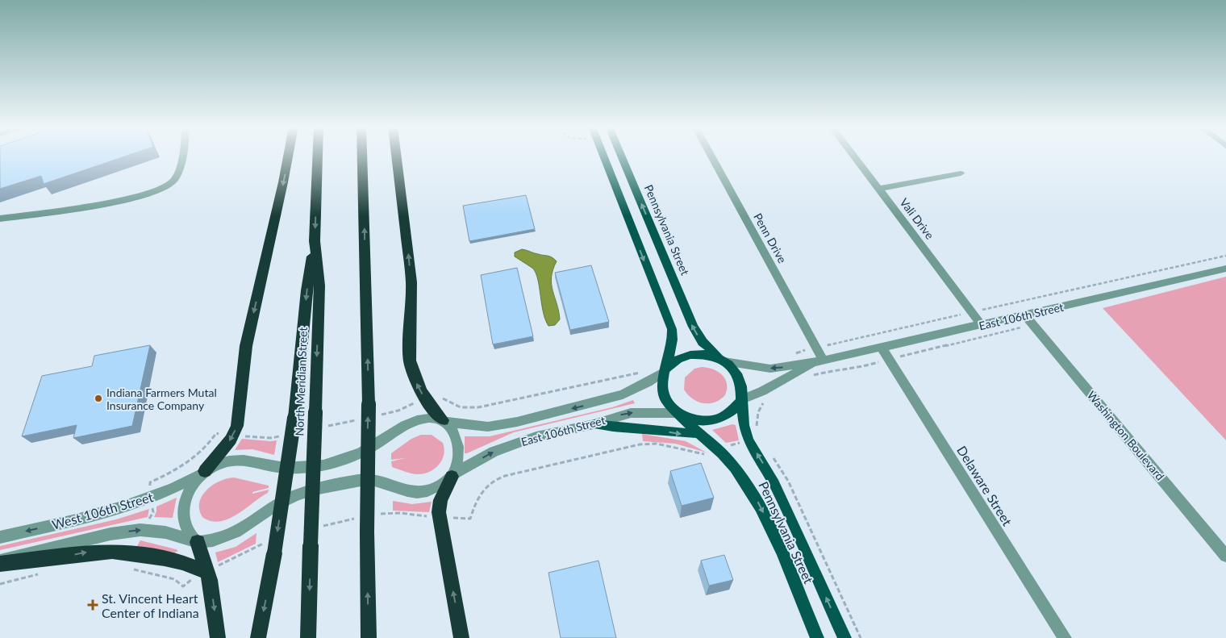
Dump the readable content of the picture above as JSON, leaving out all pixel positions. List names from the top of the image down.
{
  "streets": {
    "highway": ["North Meridian Street"],
    "main road": ["Pennsylvania Street"],
    "street": [
      "Vali Drive",
      "Penn Drive",
      "East 106th Street",
      "Washington Boulevard",
      "Delaware Street",
      "West 106th Street"
    ]
  },
  "crossings": [
    ["Vali Drive", "East 106th Street"],
    ["Pennsylvania Street", "East 106th Street"],
    ["Penn Drive", "East 106th Street"],
    ["East 106th Street", "Washington Boulevard"],
    ["East 106th Street", "Delaware Street"],
    ["East 106th Street", "West 106th Street"]
  ],
  "places": {
    "other": ["Indiana Farmers Mutal Insurance Company"],
    "health": ["St. Vincent Heart Center of Indiana"]
  }
}
